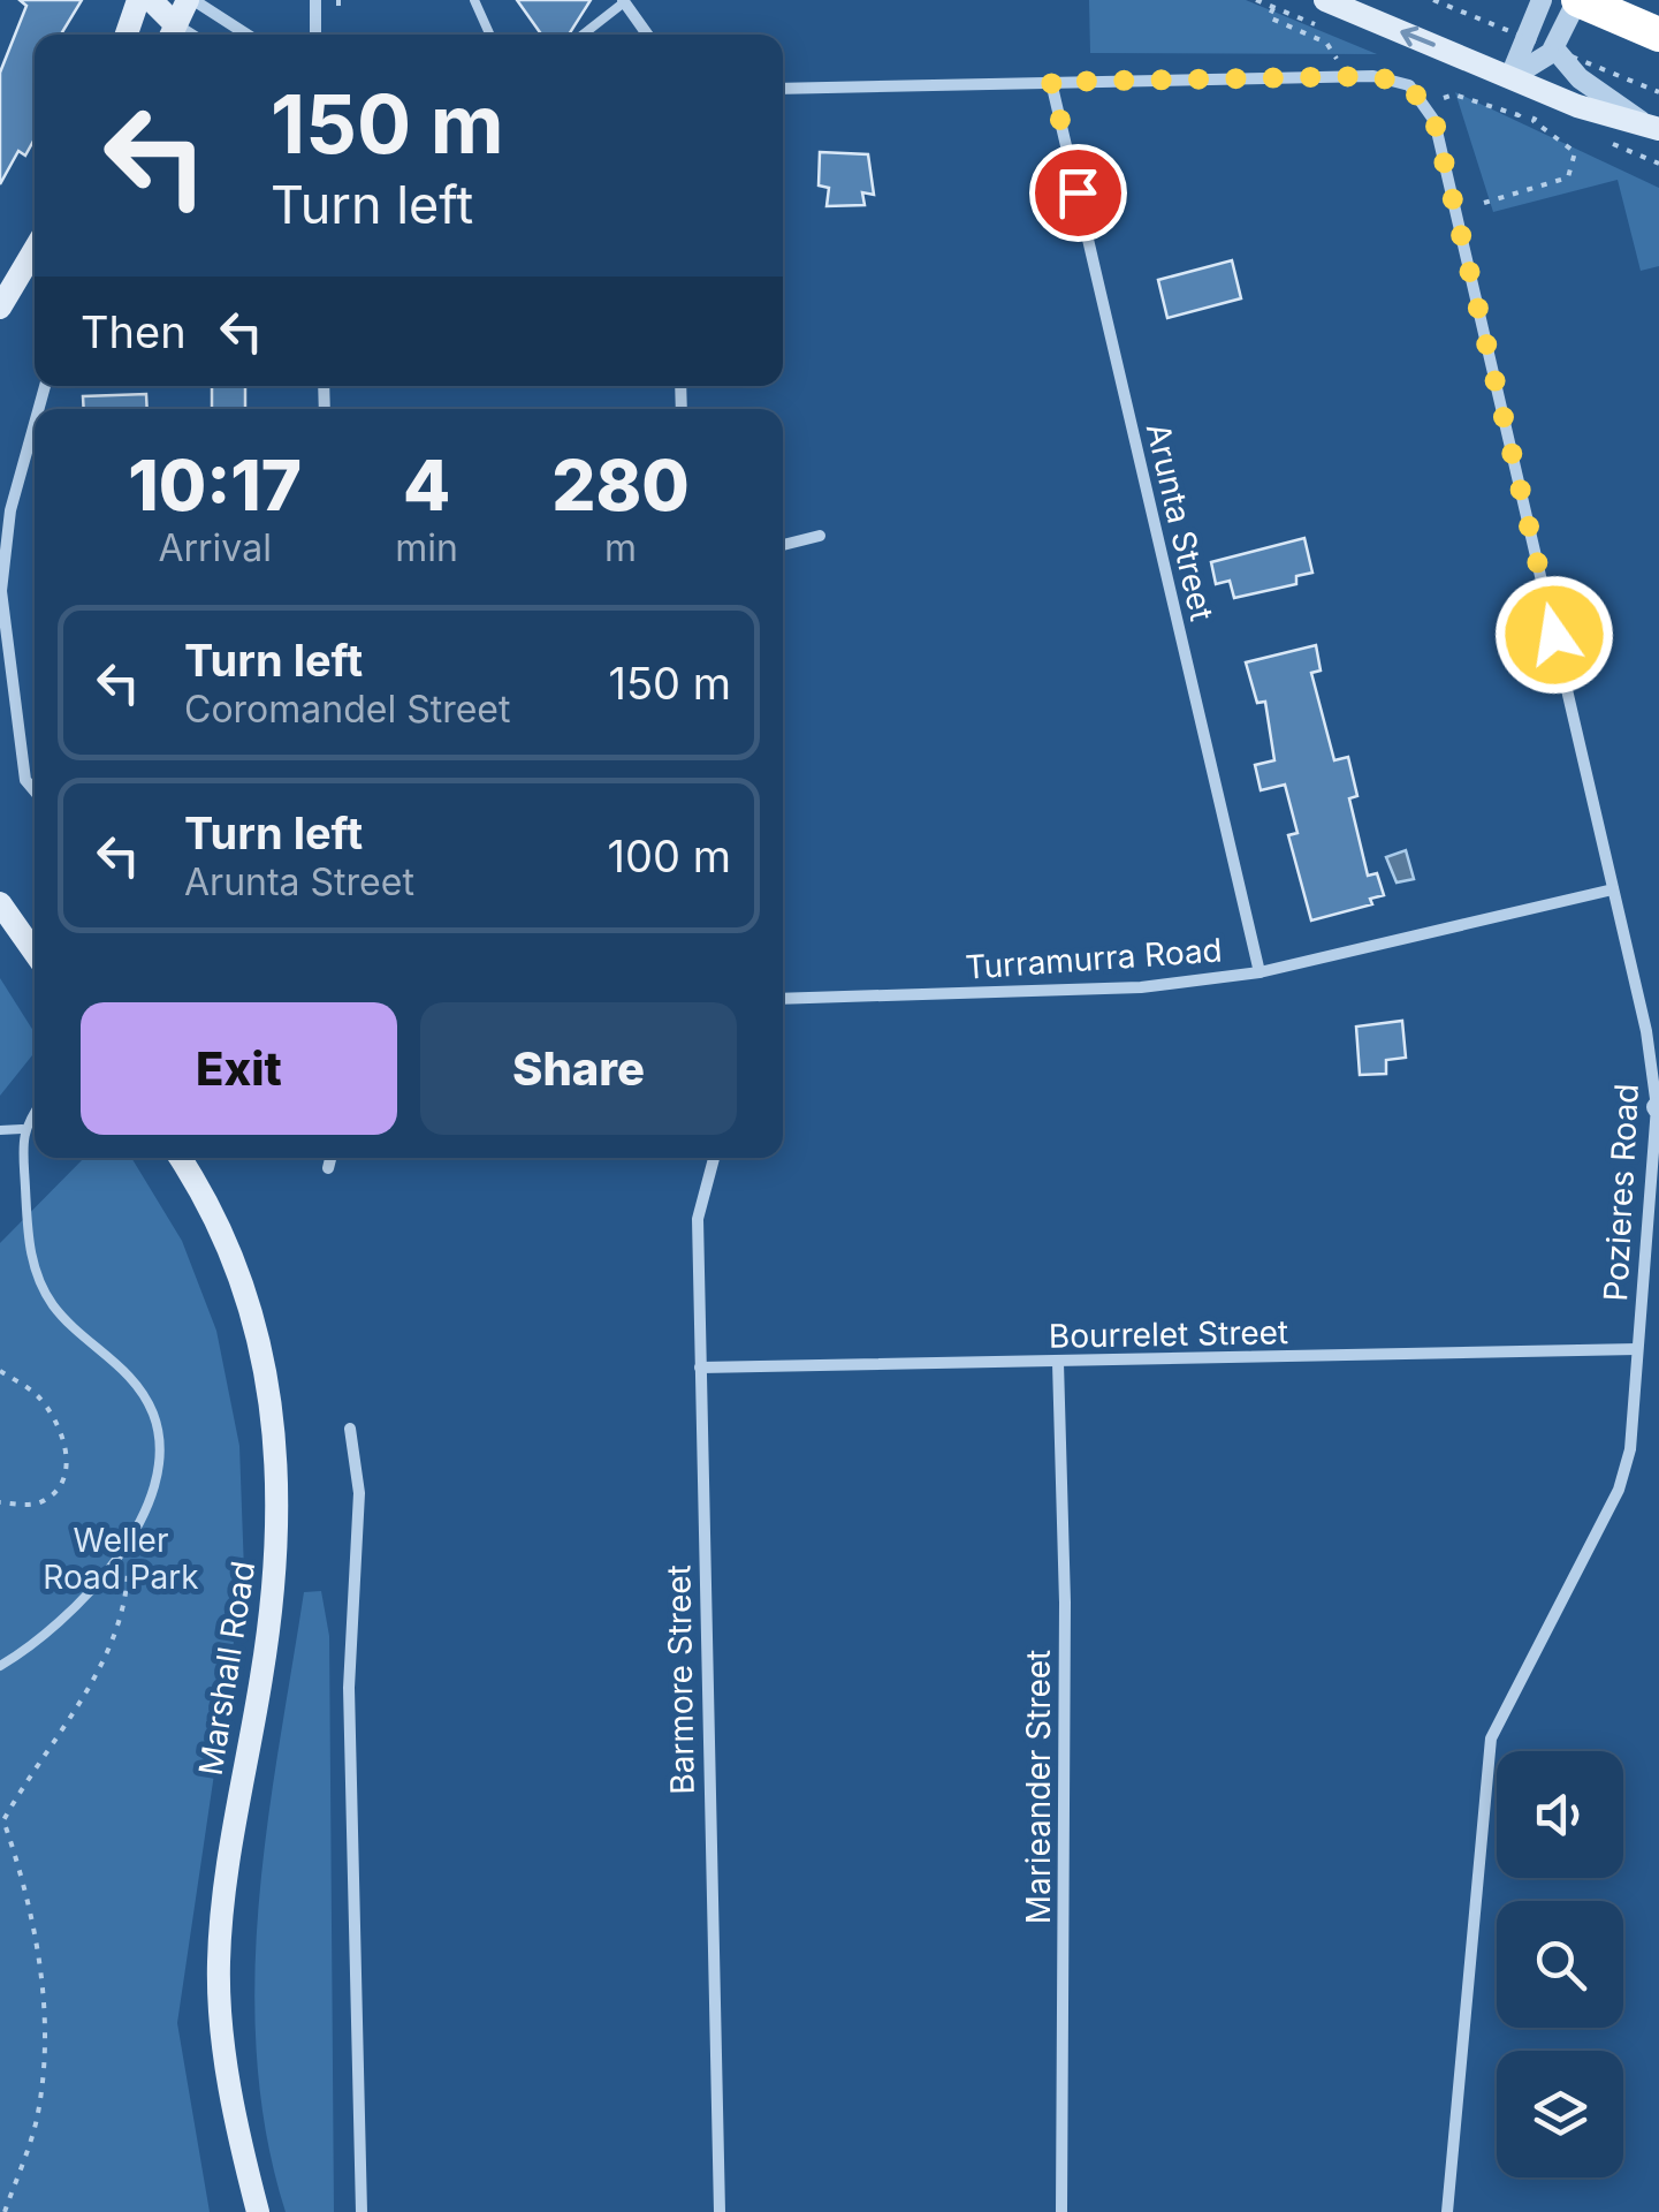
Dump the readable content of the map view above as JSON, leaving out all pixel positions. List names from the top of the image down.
{
  "streets": {
    "main road": ["Marshall Road"],
    "street": [
      "Arunta Street",
      "Turramurra Road",
      "Pozieres Road",
      "Bourrelet Street",
      "Barmore Street",
      "Marieander Street"
    ]
  },
  "crossings": [
    ["Arunta Street", "Turramurra Road"],
    ["Turramurra Road", "Pozieres Road"],
    ["Pozieres Road", "Bourrelet Street"],
    ["Bourrelet Street", "Barmore Street"],
    ["Bourrelet Street", "Marieander Street"]
  ],
  "parks": ["Weller Road Park"],
  "page": {
    "turn": ["150 m", "Turn left"],
    "then": "Then",
    "eta": [
      "10:17",
      "Arrival",
      "4",
      "min",
      "280",
      "m"
    ],
    "list": [
      {
        "name": "Turn left",
        "note": "Coromandel Street",
        "value": "150 m"
      },
      {
        "name": "Turn left",
        "note": "Arunta Street",
        "value": "100 m"
      }
    ],
    "buttons": ["Exit", "Share"]
  }
}
